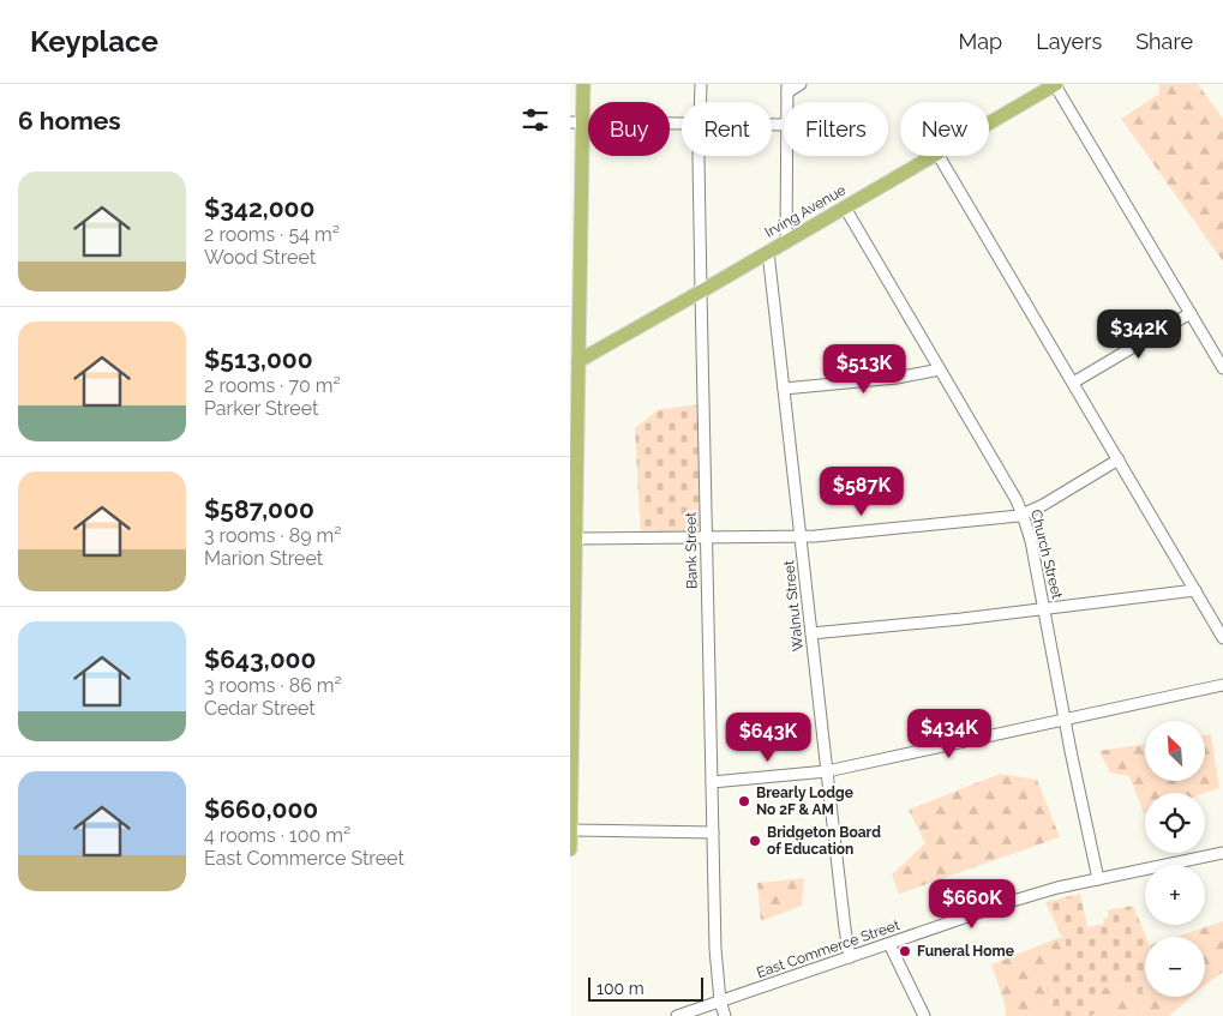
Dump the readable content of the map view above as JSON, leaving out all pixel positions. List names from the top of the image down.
{
  "streets": {
    "main road": ["Irving Avenue"],
    "street": [
      "Bank Street",
      "Church Street",
      "Walnut Street",
      "East Commerce Street"
    ]
  },
  "crossings": [
    ["Irving Avenue", "Bank Street"],
    ["Irving Avenue", "Church Street"],
    ["Irving Avenue", "Walnut Street"],
    ["Bank Street", "East Commerce Street"],
    ["Church Street", "East Commerce Street"],
    ["Walnut Street", "East Commerce Street"]
  ],
  "places": ["Brearly Lodge No 2F & AM", "Bridgeton Board of Education", "Funeral Home"],
  "scale_bar": "100 m",
  "north": "top left",
  "page": {
    "header": "Keyplace",
    "nav": ["Map", "Layers", "Share"],
    "heading": "6 homes",
    "chip": [
      "Buy",
      "Rent",
      "Filters",
      "New"
    ],
    "list": [
      {
        "name": "$342,000",
        "note": "2 rooms · 54 m² · Wood Street"
      },
      {
        "name": "$513,000",
        "note": "2 rooms · 70 m² · Parker Street"
      },
      {
        "name": "$587,000",
        "note": "3 rooms · 89 m² · Marion Street"
      },
      {
        "name": "$643,000",
        "note": "3 rooms · 86 m² · Cedar Street"
      },
      {
        "name": "$660,000",
        "note": "4 rooms · 100 m² · East Commerce Street"
      }
    ],
    "price": [
      "$342K",
      "$513K",
      "$587K",
      "$434K",
      "$643K",
      "$660K"
    ],
    "map_buttons": ["+", "−"],
    "scale": "100 m"
  }
}
